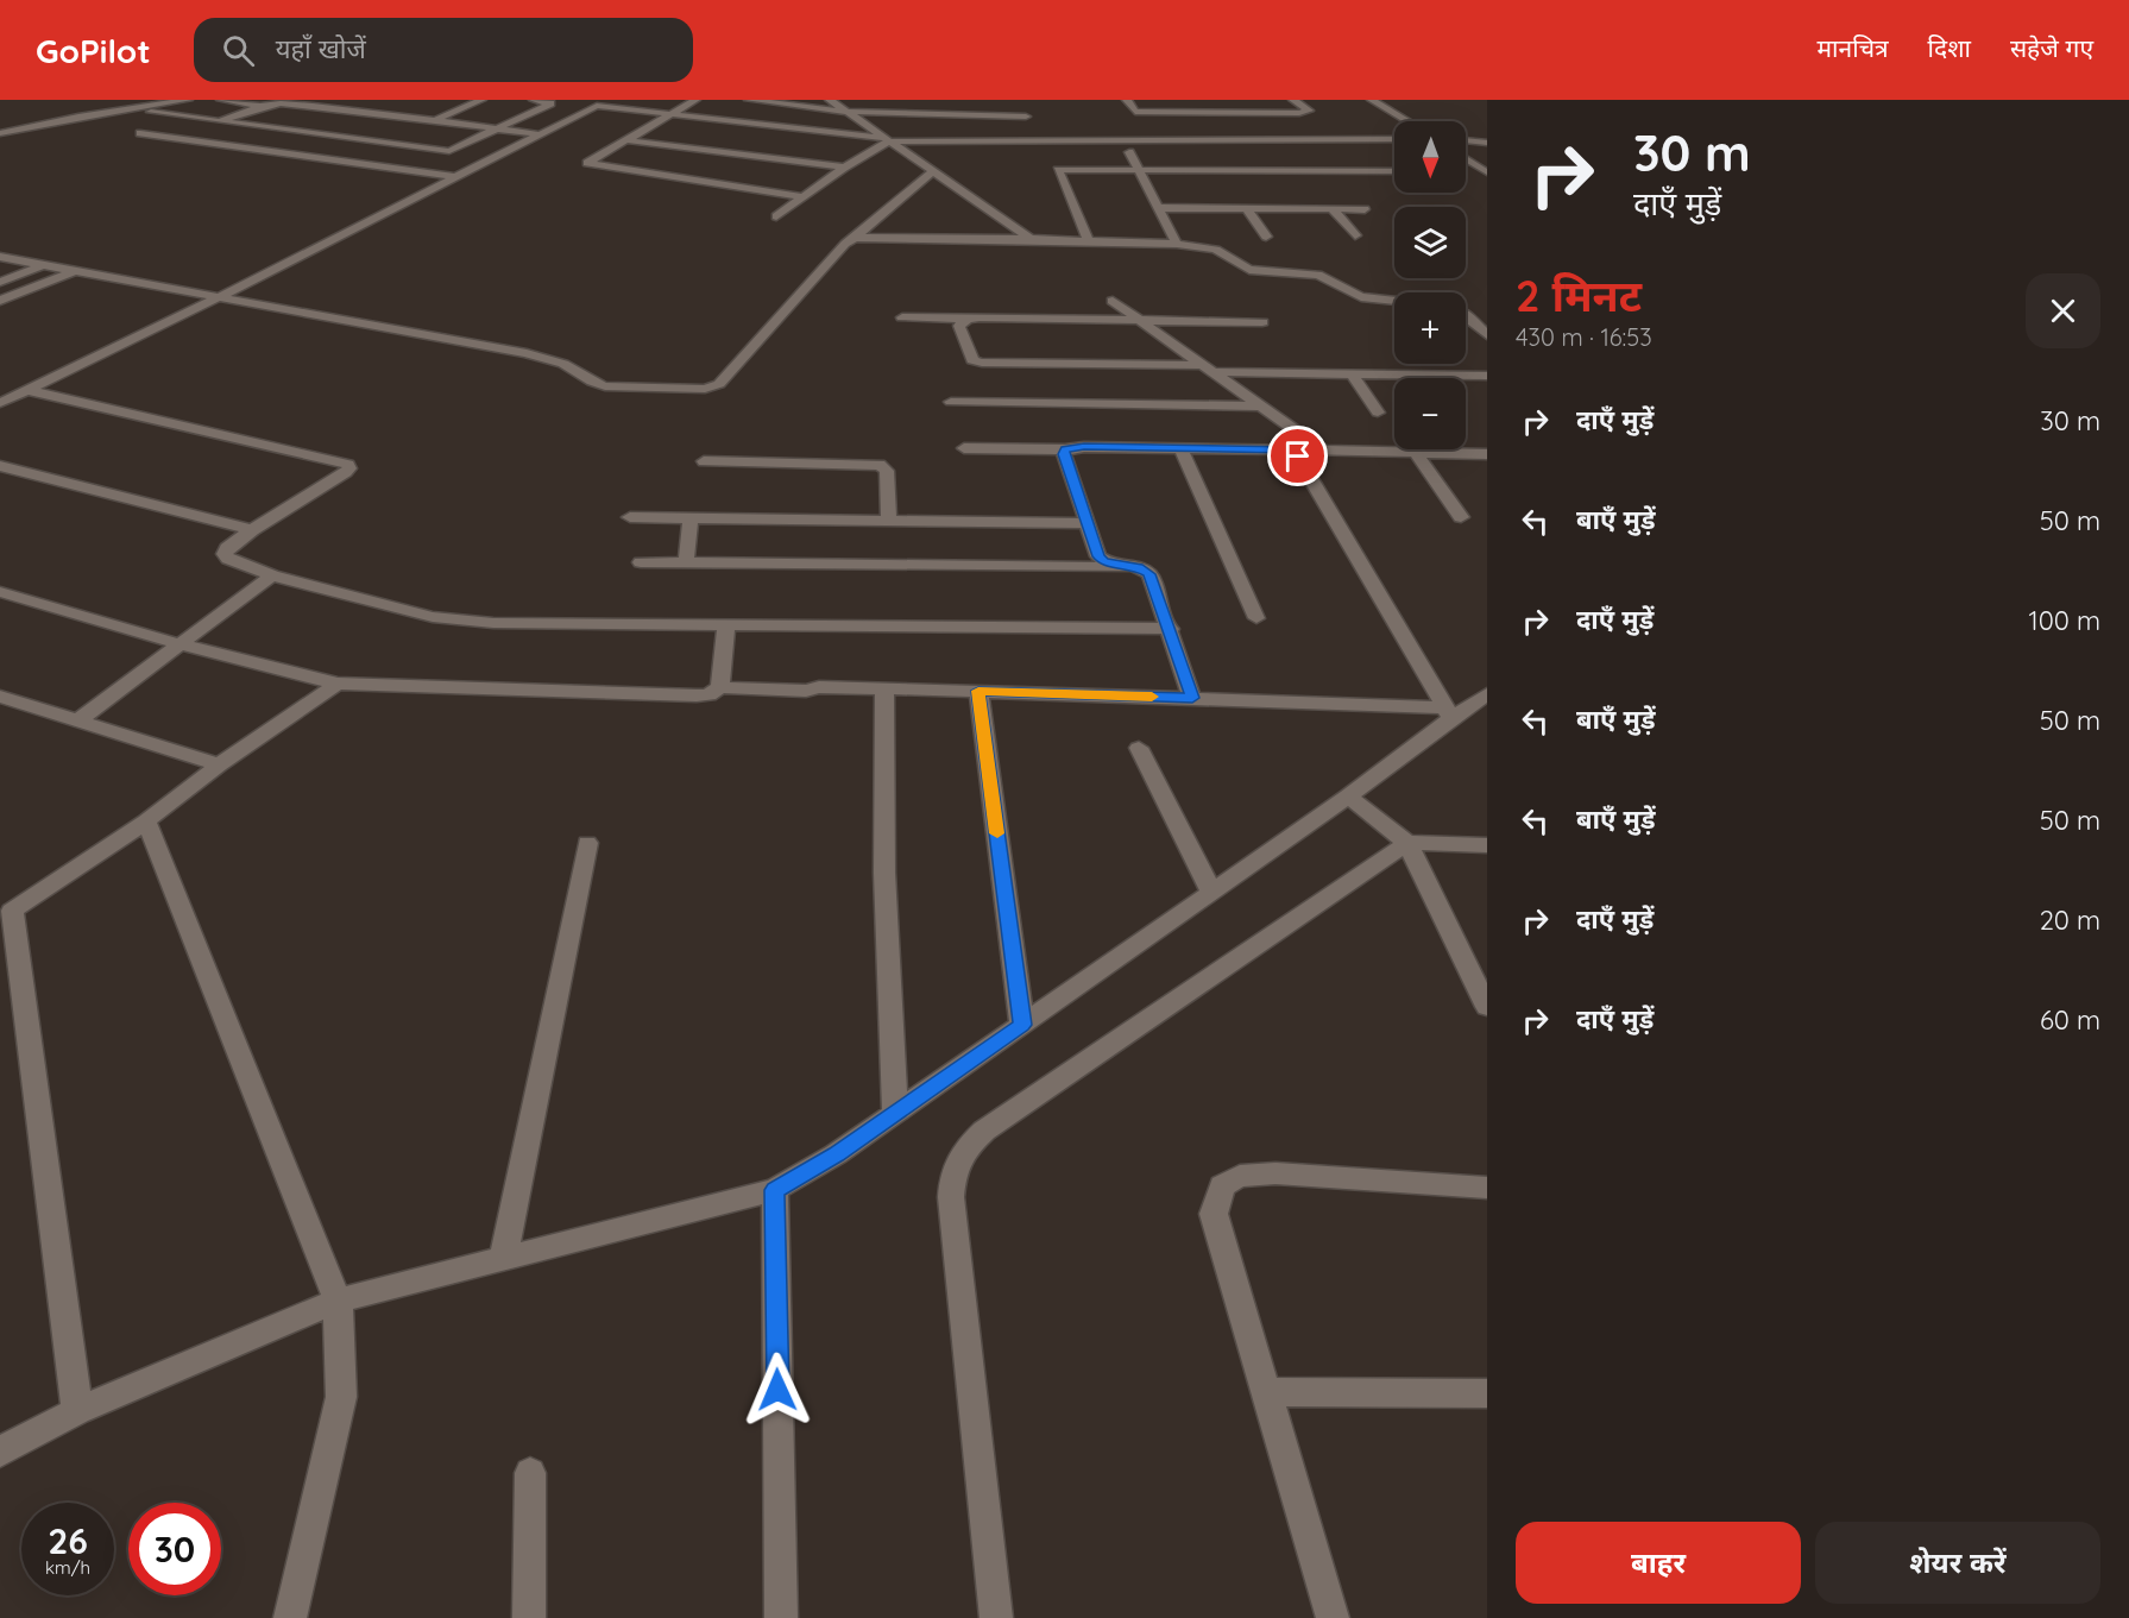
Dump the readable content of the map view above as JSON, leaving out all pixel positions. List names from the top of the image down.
{
  "north": "bottom",
  "page": {
    "header": "GoPilot",
    "search": "यहाँ खोजें",
    "nav": ["मानचित्र", "दिशा", "सहेजे गए"],
    "turn": ["30 m", "दाएँ मुड़ें"],
    "map_buttons": ["+", "−"],
    "heading": ["2 मिनट", "430 m · 16:53"],
    "list": [
      {
        "name": "दाएँ मुड़ें",
        "value": "30 m"
      },
      {
        "name": "बाएँ मुड़ें",
        "value": "50 m"
      },
      {
        "name": "दाएँ मुड़ें",
        "value": "100 m"
      },
      {
        "name": "बाएँ मुड़ें",
        "value": "50 m"
      },
      {
        "name": "बाएँ मुड़ें",
        "value": "50 m"
      },
      {
        "name": "दाएँ मुड़ें",
        "value": "20 m"
      },
      {
        "name": "दाएँ मुड़ें",
        "value": "60 m"
      }
    ],
    "speed": "26 km/h",
    "limit": "30",
    "buttons": ["बाहर", "शेयर करें"]
  }
}
